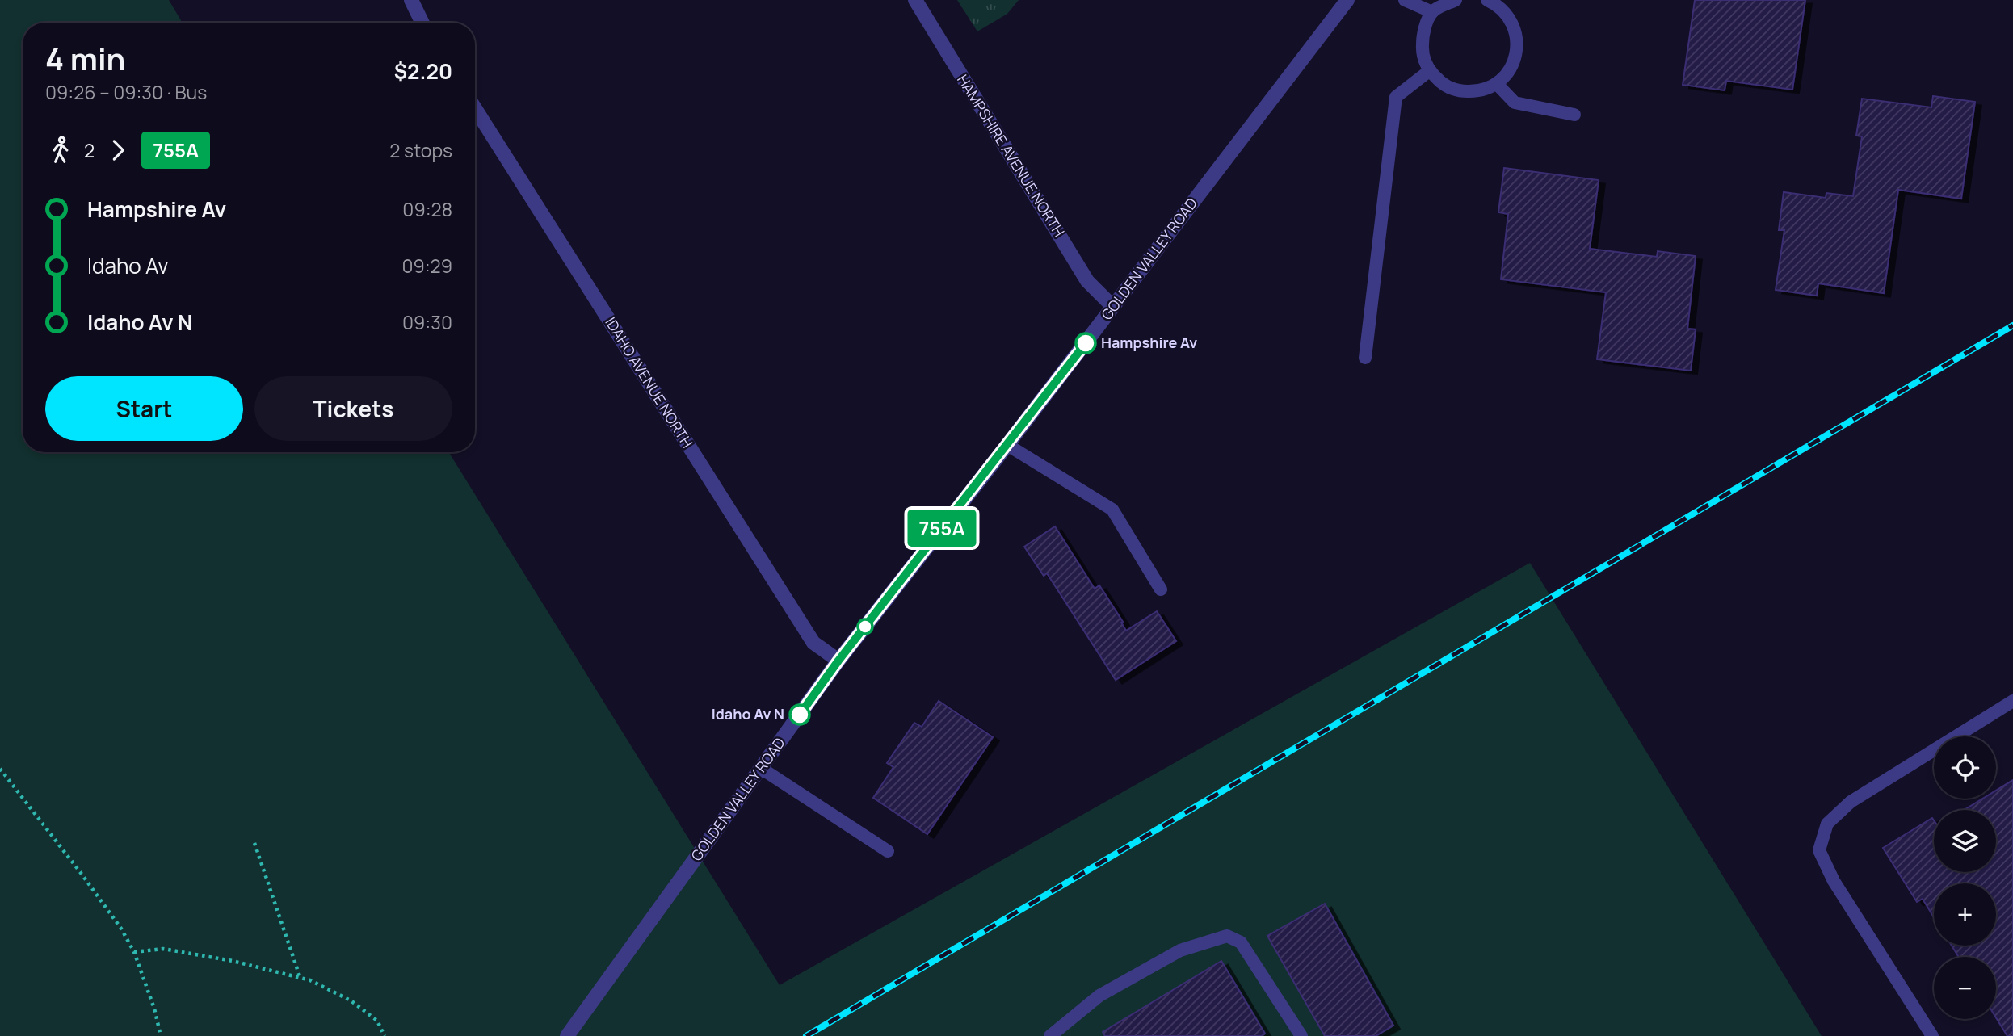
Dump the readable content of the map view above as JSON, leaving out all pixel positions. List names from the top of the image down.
{
  "streets": {
    "street": ["HAMPSHIRE AVENUE NORTH", "GOLDEN VALLEY ROAD", "IDAHO AVENUE NORTH"]
  },
  "crossings": [
    ["HAMPSHIRE AVENUE NORTH", "GOLDEN VALLEY ROAD"],
    ["GOLDEN VALLEY ROAD", "IDAHO AVENUE NORTH"]
  ],
  "places": ["Hampshire Av", "Idaho Av N"],
  "lines": ["bus line 755A"],
  "page": {
    "on_map": "755A",
    "heading": ["4 min", "09:26 – 09:30 · Bus", "$2.20"],
    "legs": ["2", "755A", "2 stops"],
    "list": [
      {
        "name": "Hampshire Av",
        "value": "09:28"
      },
      {
        "name": "Idaho Av",
        "value": "09:29"
      },
      {
        "name": "Idaho Av N",
        "value": "09:30"
      }
    ],
    "buttons": ["Start", "Tickets"],
    "map_buttons": ["+", "−"]
  }
}
